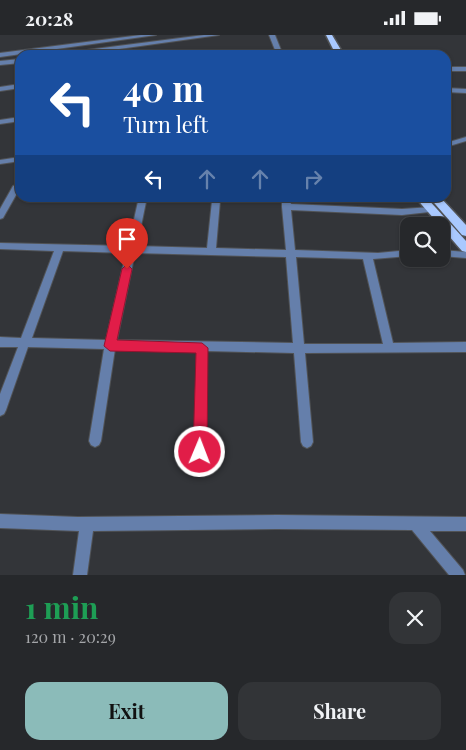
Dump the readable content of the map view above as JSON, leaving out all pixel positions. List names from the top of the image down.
{
  "page": {
    "status": "20:28",
    "turn": ["40 m", "Turn left"],
    "heading": ["1 min", "120 m · 20:29"],
    "buttons": ["Exit", "Share"]
  }
}
